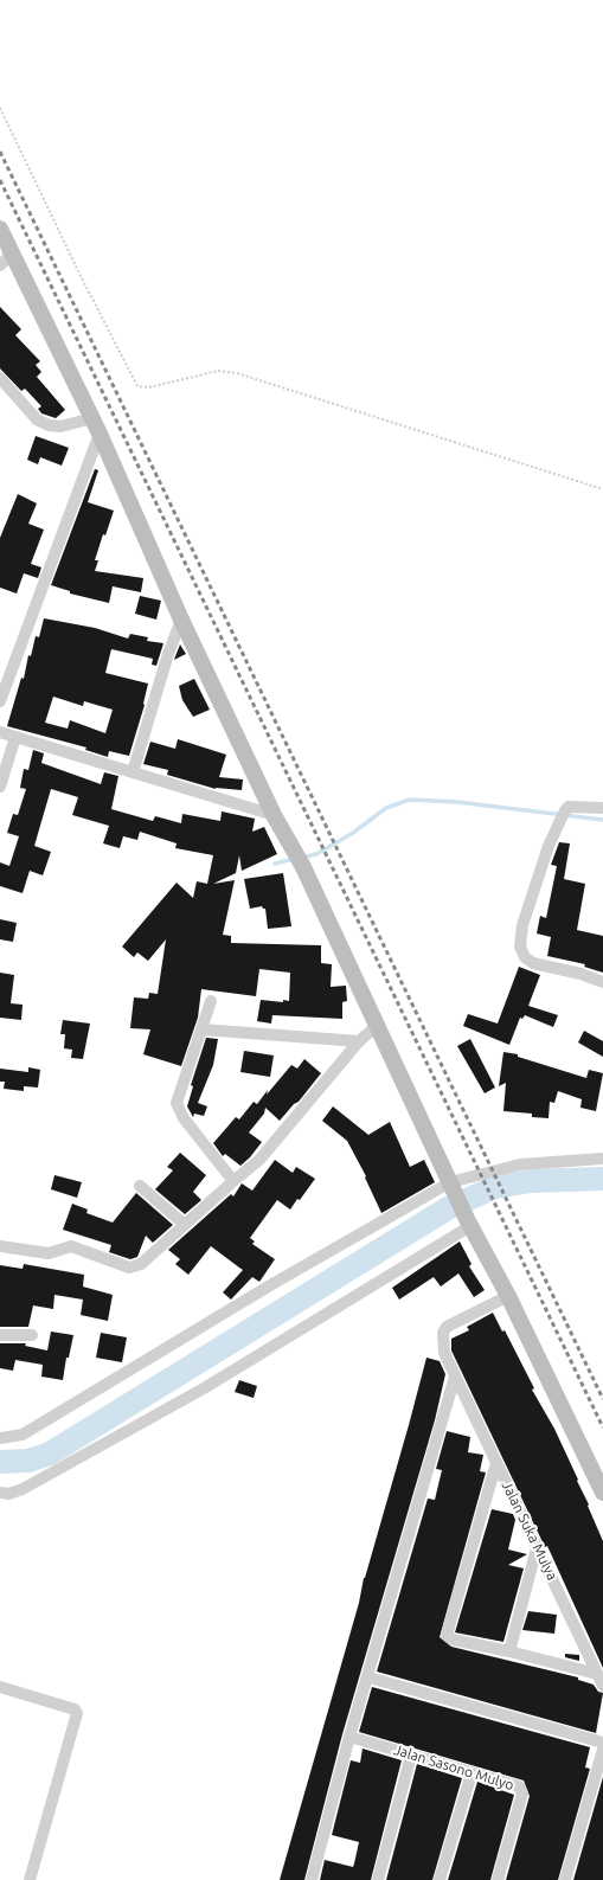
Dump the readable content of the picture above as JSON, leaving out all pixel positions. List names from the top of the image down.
{
  "streets": {
    "street": ["Jalan Suka Mulya", "Jalan Sasono Mulyo"]
  }
}
